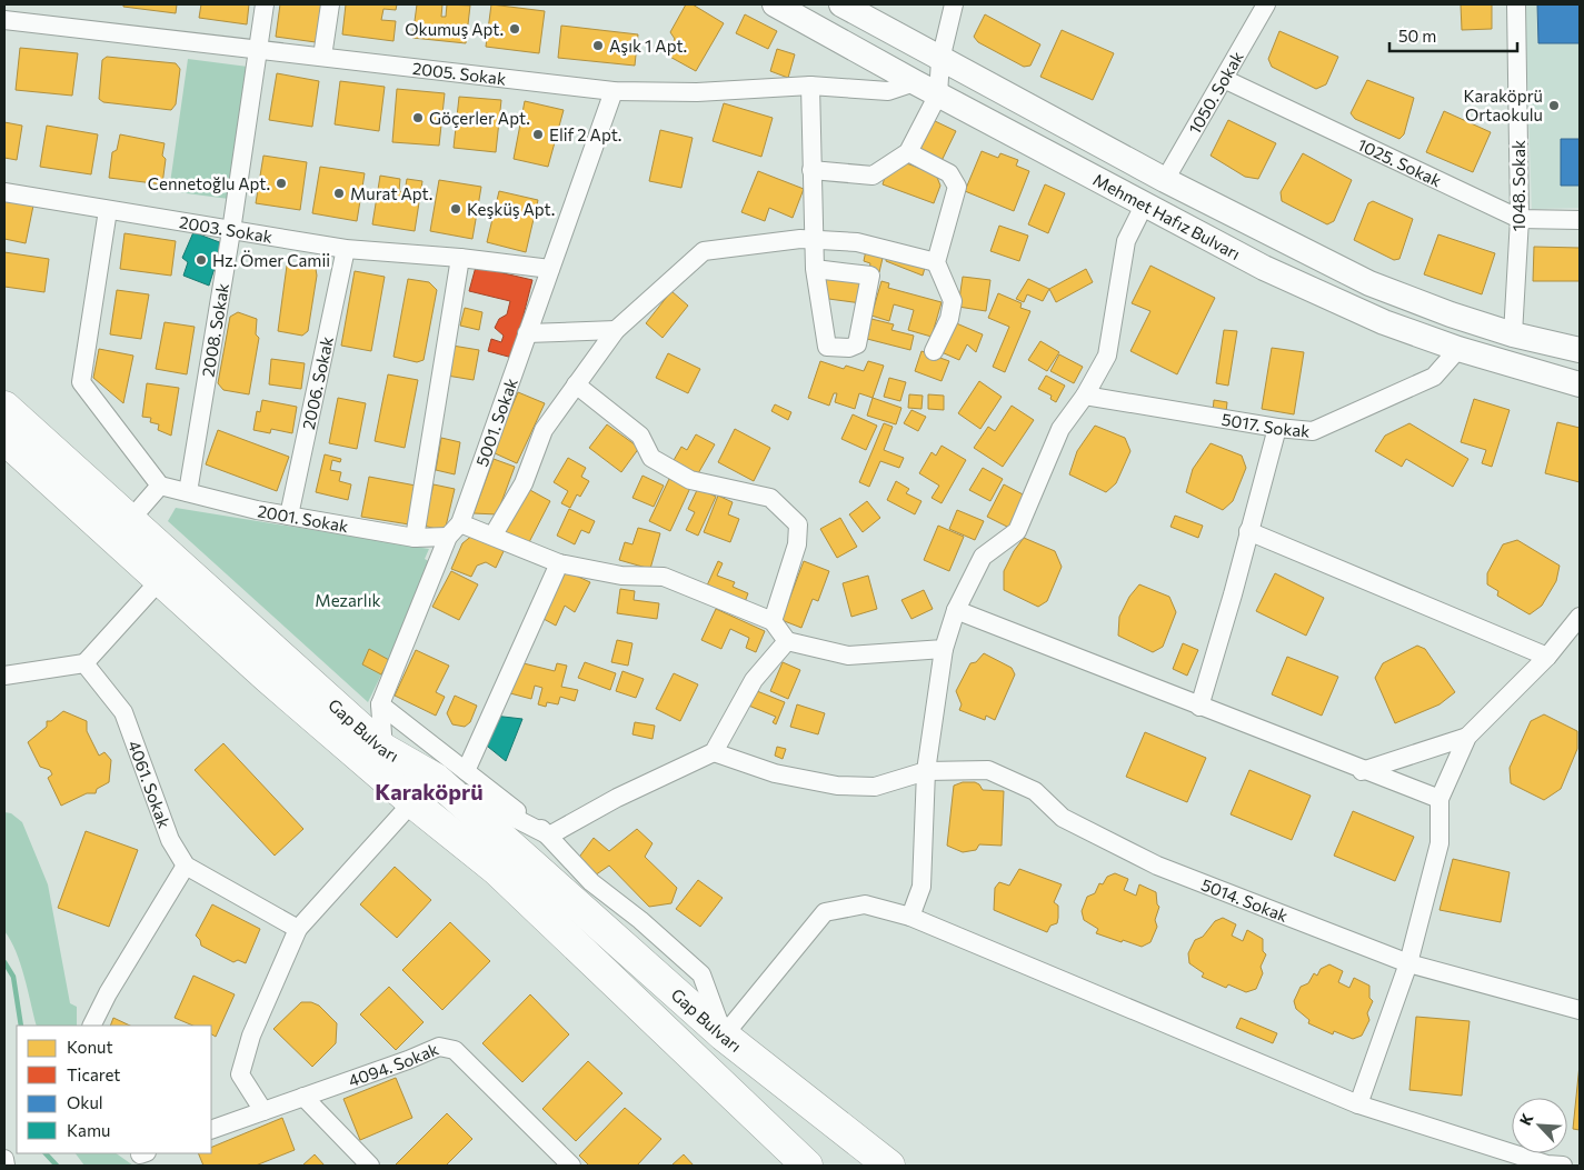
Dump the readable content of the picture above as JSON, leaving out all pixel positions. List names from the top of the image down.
{
  "streets": {
    "highway": ["Gap Bulvarı"],
    "main road": ["Mehmet Hafız Bulvarı"],
    "street": [
      "2005. Sokak",
      "1050. Sokak",
      "1025. Sokak",
      "1048. Sokak",
      "2003. Sokak",
      "2008. Sokak",
      "2006. Sokak",
      "5001. Sokak",
      "5017. Sokak",
      "2001. Sokak",
      "4061. Sokak",
      "5014. Sokak",
      "4094. Sokak"
    ]
  },
  "crossings": [
    ["2005. Sokak", "Mehmet Hafız Bulvarı"],
    ["2005. Sokak", "2008. Sokak"],
    ["2005. Sokak", "5001. Sokak"],
    ["1050. Sokak", "1025. Sokak"],
    ["1050. Sokak", "Mehmet Hafız Bulvarı"],
    ["1025. Sokak", "1048. Sokak"],
    ["1048. Sokak", "Mehmet Hafız Bulvarı"],
    ["Mehmet Hafız Bulvarı", "5017. Sokak"],
    ["2003. Sokak", "2008. Sokak"],
    ["2003. Sokak", "2006. Sokak"],
    ["2003. Sokak", "5001. Sokak"],
    ["2008. Sokak", "2001. Sokak"],
    ["2006. Sokak", "2001. Sokak"],
    ["5001. Sokak", "2001. Sokak"],
    ["5001. Sokak", "Gap Bulvarı"]
  ],
  "districts": ["Karaköprü"],
  "parks": ["Mezarlık"],
  "places": [
    "Okumuş Apt.",
    "Aşık 1 Apt.",
    "Karaköprü Ortaokulu",
    "Göçerler Apt.",
    "Elif 2 Apt.",
    "Cennetoğlu Apt.",
    "Murat Apt.",
    "Keşküş Apt.",
    "Hz. Ömer Camii"
  ],
  "legend": [
    "Konut",
    "Ticaret",
    "Okul",
    "Kamu"
  ],
  "scale_bar": "50 m",
  "north": "top left"
}
